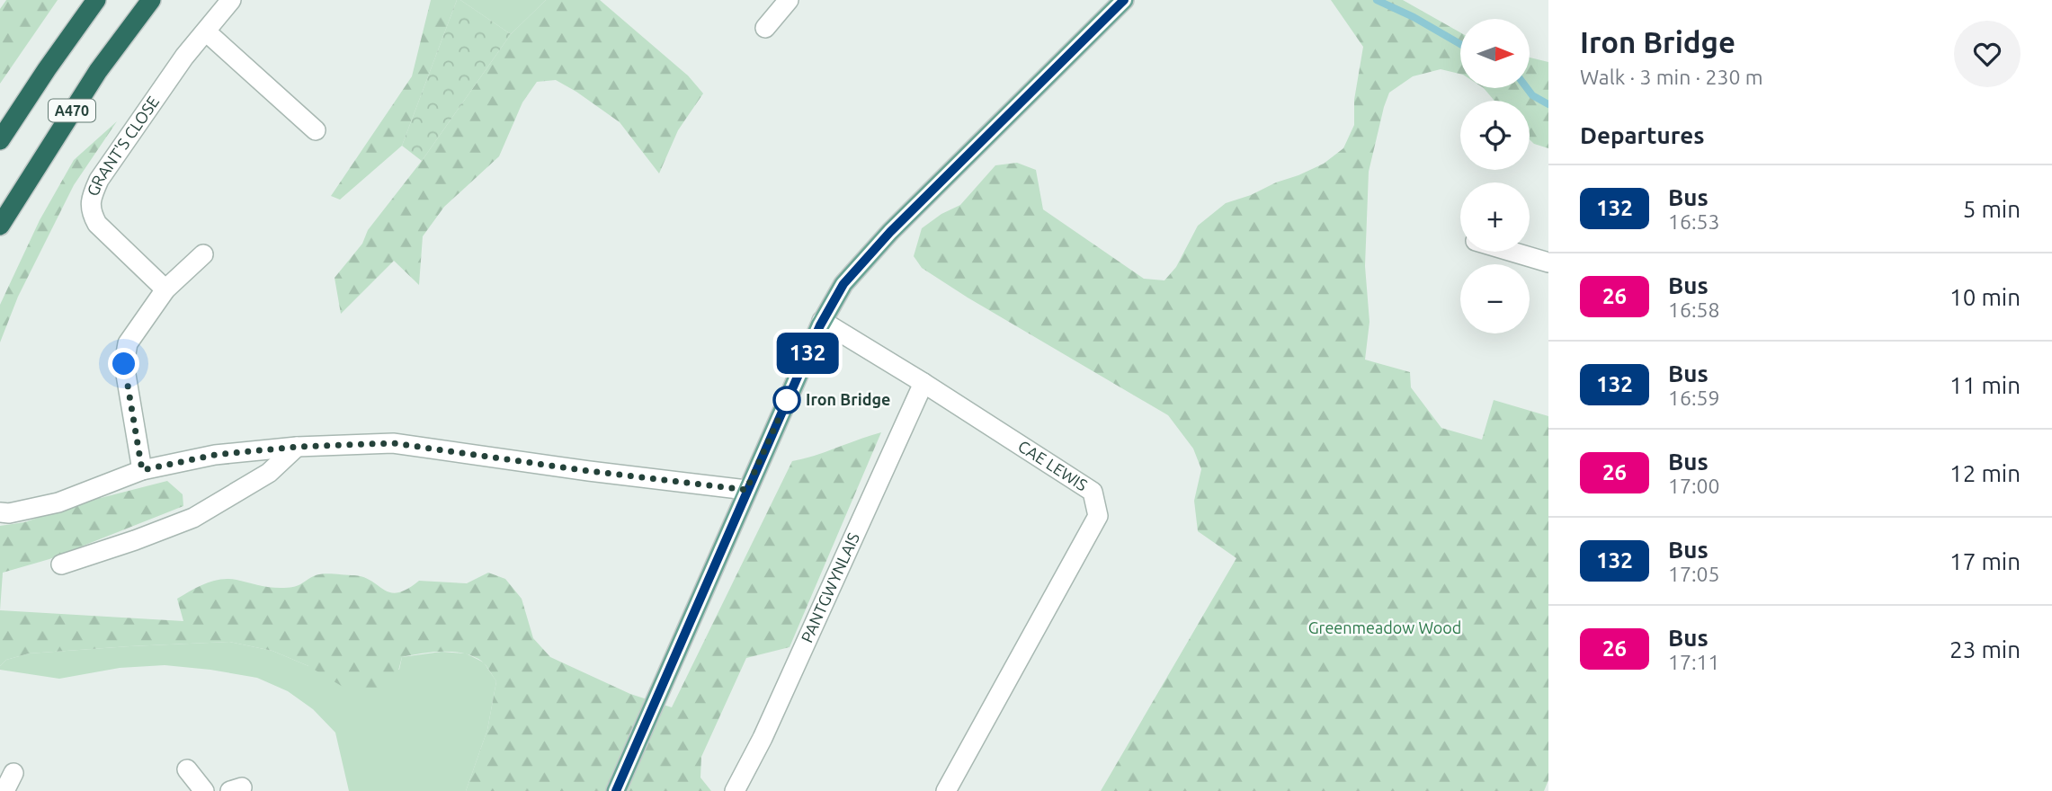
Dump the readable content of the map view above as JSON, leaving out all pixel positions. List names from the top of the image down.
{
  "streets": {
    "highway": ["A470"],
    "street": ["GRANT'S CLOSE", "CAE LEWIS", "PANTGWYNLAIS"]
  },
  "crossings": [
    ["CAE LEWIS", "PANTGWYNLAIS"]
  ],
  "parks": ["Greenmeadow Wood"],
  "places": ["Iron Bridge"],
  "lines": ["bus line 132"],
  "north": "right",
  "page": {
    "on_map": "132",
    "heading": [
      ["Iron Bridge", "Walk · 3 min · 230 m"],
      "Departures"
    ],
    "map_buttons": ["+", "−"],
    "list": [
      {
        "mark": "132",
        "name": "Bus",
        "note": "16:53",
        "value": "5 min"
      },
      {
        "mark": "26",
        "name": "Bus",
        "note": "16:58",
        "value": "10 min"
      },
      {
        "mark": "132",
        "name": "Bus",
        "note": "16:59",
        "value": "11 min"
      },
      {
        "mark": "26",
        "name": "Bus",
        "note": "17:00",
        "value": "12 min"
      },
      {
        "mark": "132",
        "name": "Bus",
        "note": "17:05",
        "value": "17 min"
      },
      {
        "mark": "26",
        "name": "Bus",
        "note": "17:11",
        "value": "23 min"
      }
    ]
  }
}
